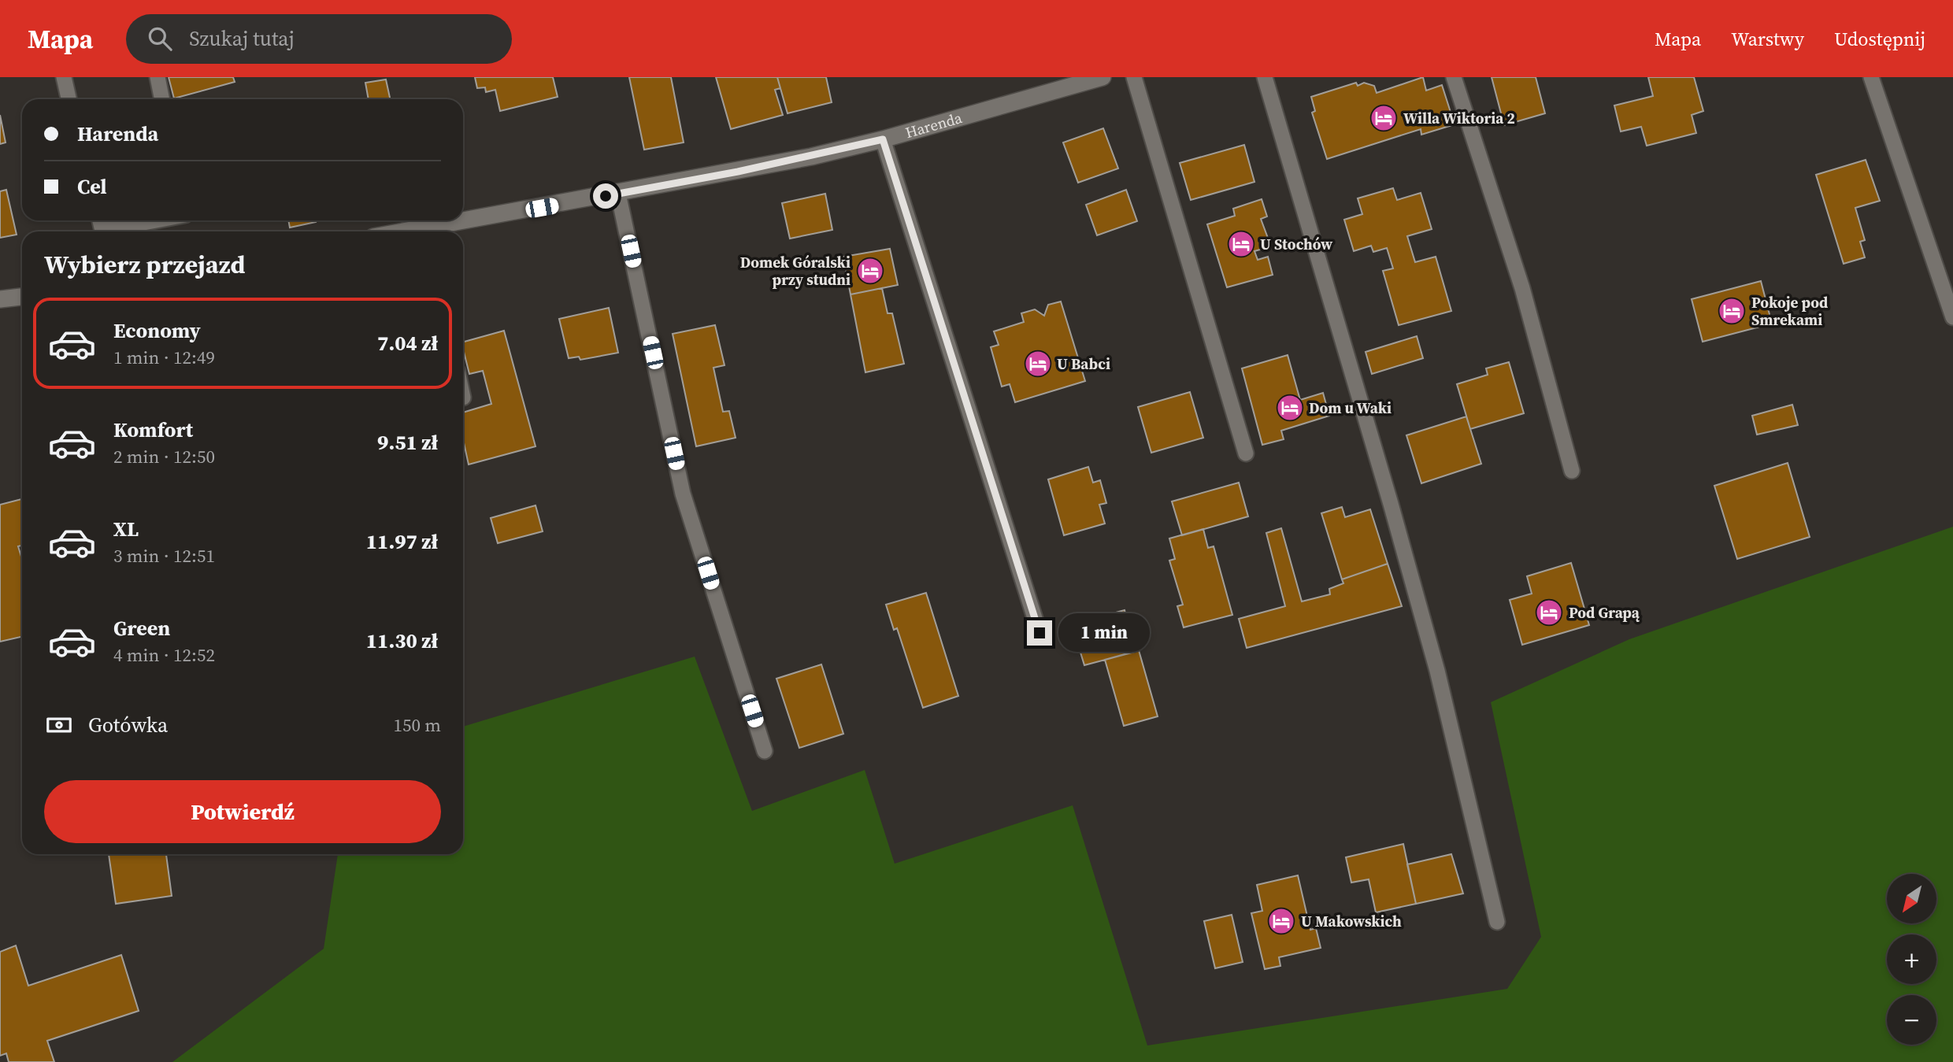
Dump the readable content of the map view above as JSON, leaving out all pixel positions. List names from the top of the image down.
{
  "streets": {
    "street": ["Harenda"]
  },
  "places": {
    "hotel": [
      "Willa Wiktoria 2",
      "U Stochów",
      "Domek Góralski przy studni",
      "Pokoje pod Smrekami",
      "U Babci",
      "Dom u Waki",
      "Pod Grapą",
      "U Makowskich"
    ]
  },
  "north": "bottom left",
  "page": {
    "header": "Mapa",
    "search": "Szukaj tutaj",
    "nav": ["Mapa", "Warstwy", "Udostępnij"],
    "banner": ["Harenda", "Cel"],
    "heading": "Wybierz przejazd",
    "list": [
      {
        "name": "Economy",
        "note": "1 min · 12:49",
        "value": "7.04 zł"
      },
      {
        "name": "Komfort",
        "note": "2 min · 12:50",
        "value": "9.51 zł"
      },
      {
        "name": "XL",
        "note": "3 min · 12:51",
        "value": "11.97 zł"
      },
      {
        "name": "Green",
        "note": "4 min · 12:52",
        "value": "11.30 zł"
      }
    ],
    "bubble": "1 min",
    "pay": ["Gotówka", "150 m"],
    "buttons": "Potwierdź",
    "map_buttons": ["+", "−"]
  }
}
